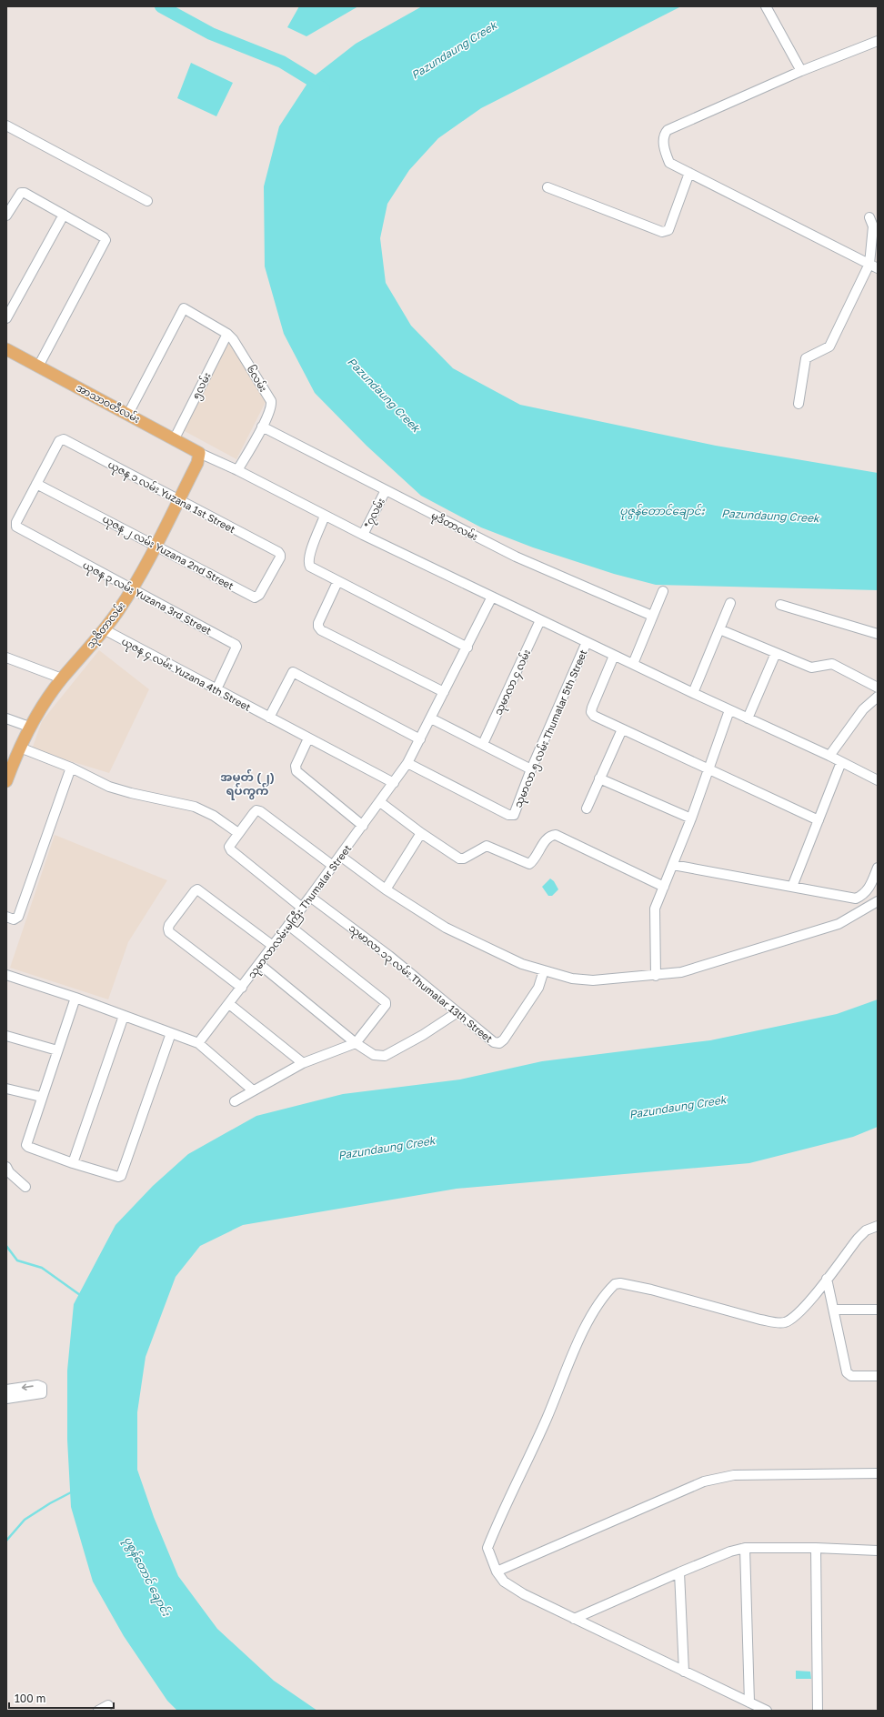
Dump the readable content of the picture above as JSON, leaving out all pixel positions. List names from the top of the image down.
{
  "streets": {
    "main road": ["အာသာဝတီလမ်း", "သုဇိတာလမ်း"],
    "street": [
      "၆လမ်း",
      "၅လမ်း",
      "ယုဇန ၁ လမ်း Yuzana 1st Street",
      "*၇လမ်း",
      "မုဒိတာလမ်း",
      "ယုဇန ၂ လမ်း Yuzana 2nd Street",
      "ယုဇန ၃ လမ်း Yuzana 3rd Street",
      "ယုဇန ၄ လမ်း Yuzana 4th Street",
      "သုမာလာ ၄ လမ်း",
      "သုမာလာ ၅ လမ်း Thumalar 5th Street",
      "သုမာလာလမ်းမကြီး Thumalar Street",
      "သုမာလာ ၁၃ လမ်း Thumalar 13th Street"
    ]
  },
  "crossings": [
    ["၆လမ်း", "၅လမ်း"],
    ["၆လမ်း", "အာသာဝတီလမ်း"],
    ["၆လမ်း", "မုဒိတာလမ်း"],
    ["၅လမ်း", "အာသာဝတီလမ်း"],
    ["အာသာဝတီလမ်း", "သုဇိတာလမ်း"],
    ["ယုဇန ၁ လမ်း Yuzana 1st Street", "ယုဇန ၂ လမ်း Yuzana 2nd Street"],
    ["ယုဇန ၁ လမ်း Yuzana 1st Street", "ယုဇန ၃ လမ်း Yuzana 3rd Street"],
    ["ယုဇန ၁ လမ်း Yuzana 1st Street", "သုဇိတာလမ်း"],
    ["*၇လမ်း", "မုဒိတာလမ်း"],
    ["ယုဇန ၂ လမ်း Yuzana 2nd Street", "ယုဇန ၃ လမ်း Yuzana 3rd Street"],
    ["ယုဇန ၂ လမ်း Yuzana 2nd Street", "သုဇိတာလမ်း"],
    ["ယုဇန ၃ လမ်း Yuzana 3rd Street", "သုဇိတာလမ်း"],
    ["ယုဇန ၃ လမ်း Yuzana 3rd Street", "ယုဇန ၄ လမ်း Yuzana 4th Street"],
    ["သုဇိတာလမ်း", "ယုဇန ၄ လမ်း Yuzana 4th Street"],
    ["ယုဇန ၄ လမ်း Yuzana 4th Street", "သုမာလာလမ်းမကြီး Thumalar Street"],
    ["သုမာလာ ၅ လမ်း Thumalar 5th Street", "သုမာလာလမ်းမကြီး Thumalar Street"],
    ["သုမာလာလမ်းမကြီး Thumalar Street", "သုမာလာ ၁၃ လမ်း Thumalar 13th Street"]
  ],
  "districts": ["အမှတ် (၂) ရပ်ကွက်"],
  "water": ["Pazundaung Creek", "ပုဇွန်တောင်ချောင်း", "ပုစွန်တောင် ချောင်း"],
  "scale_bar": "100 m"
}
